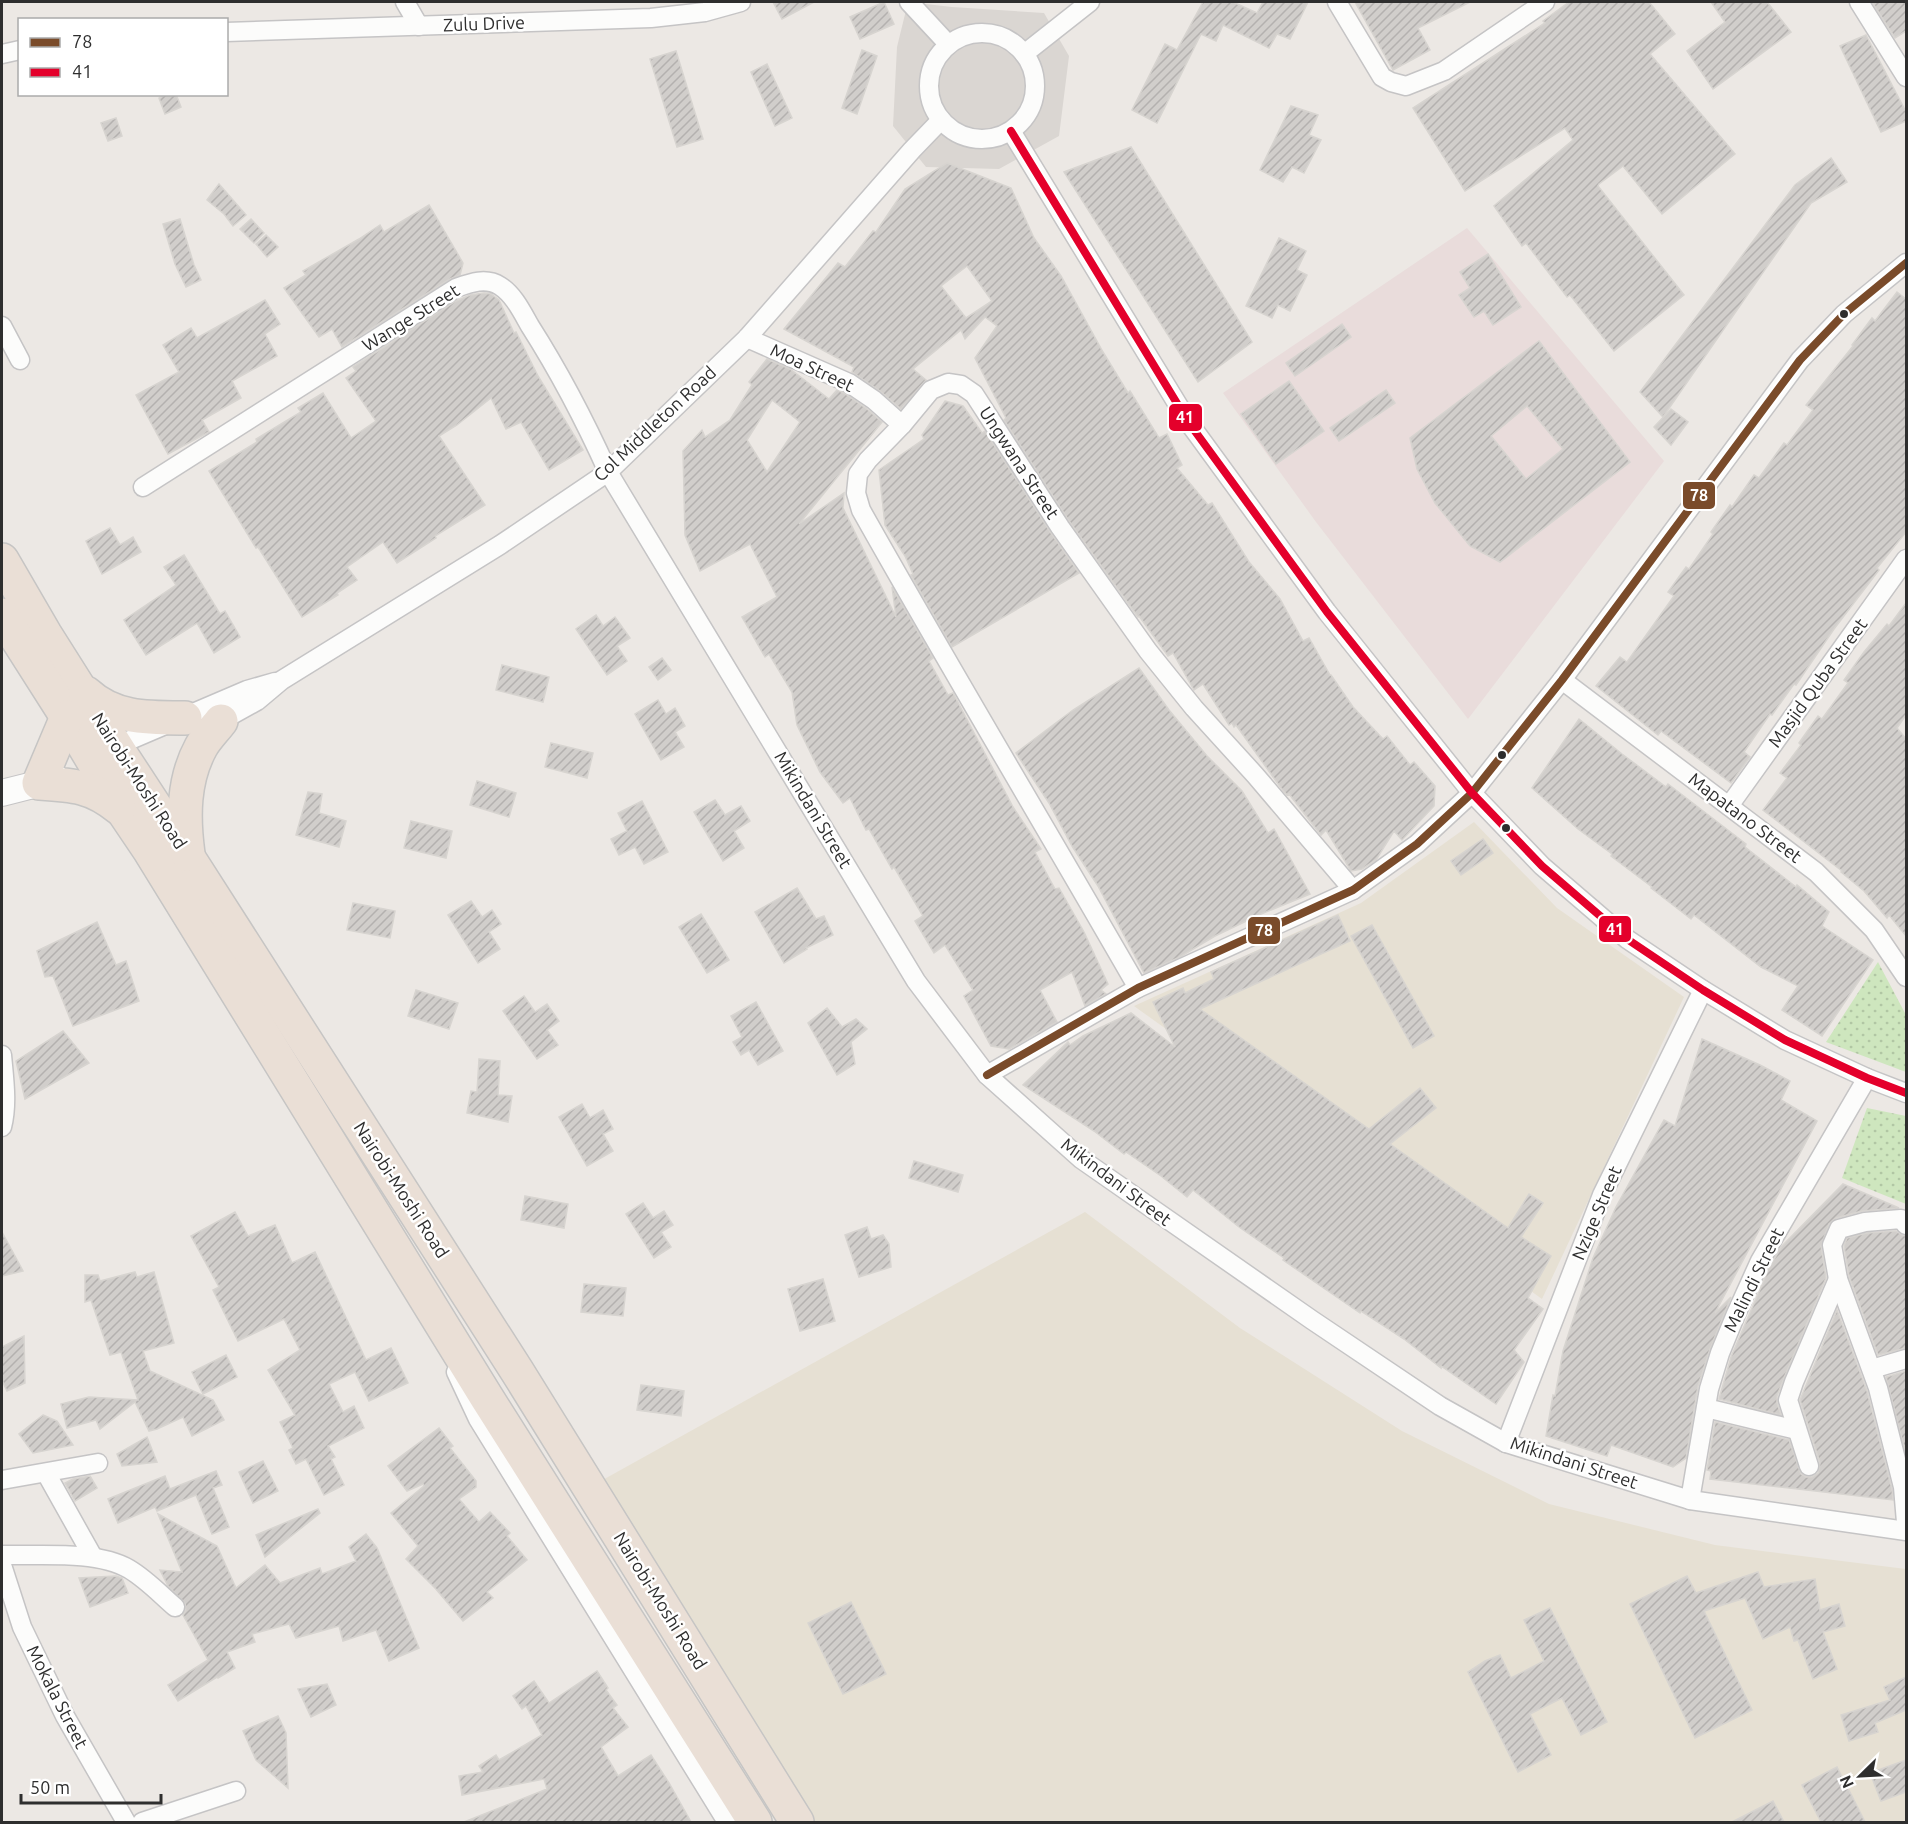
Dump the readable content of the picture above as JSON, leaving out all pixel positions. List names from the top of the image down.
{
  "streets": {
    "highway": ["Nairobi-Moshi Road"],
    "street": [
      "Zulu Drive",
      "Wange Street",
      "Moa Street",
      "Col Middleton Road",
      "Ungwana Street",
      "Masjid Quba Street",
      "Mikindani Street",
      "Mapatano Street",
      "Nzige Street",
      "Malindi Street",
      "Mokala Street"
    ]
  },
  "crossings": [
    ["Wange Street", "Col Middleton Road"],
    ["Wange Street", "Mikindani Street"],
    ["Moa Street", "Col Middleton Road"],
    ["Moa Street", "Ungwana Street"],
    ["Col Middleton Road", "Nairobi-Moshi Road"],
    ["Col Middleton Road", "Mikindani Street"],
    ["Masjid Quba Street", "Mapatano Street"],
    ["Mikindani Street", "Nzige Street"],
    ["Mikindani Street", "Malindi Street"]
  ],
  "lines": ["transit line 41", "transit line 78"],
  "legend": ["78", "41"],
  "scale_bar": "50 m",
  "north": "bottom left"
}
